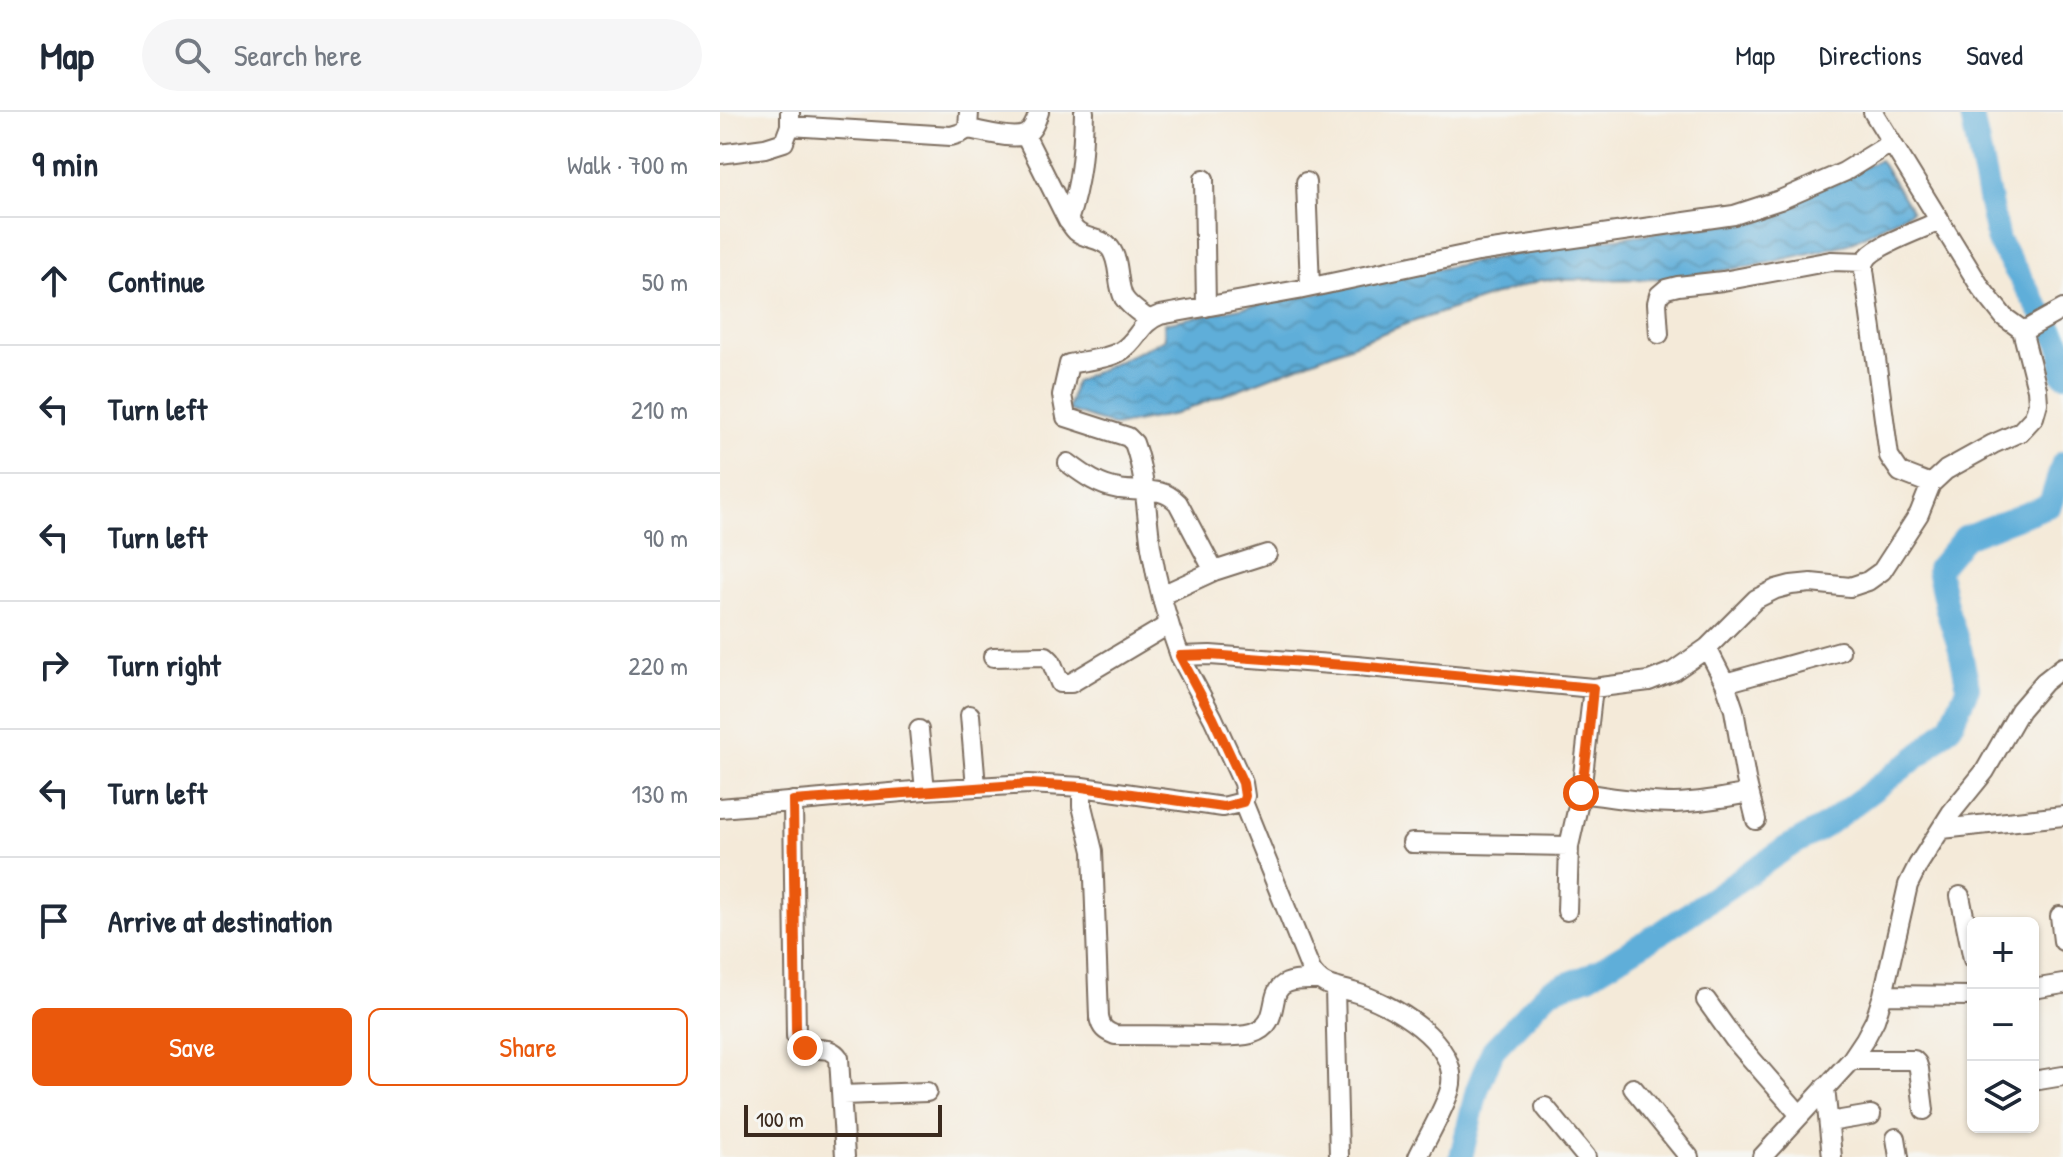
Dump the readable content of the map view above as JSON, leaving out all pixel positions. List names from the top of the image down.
{
  "scale_bar": "100 m",
  "page": {
    "header": "Map",
    "search": "Search here",
    "nav": ["Map", "Directions", "Saved"],
    "heading": ["9 min", "Walk · 700 m"],
    "list": [
      ["Continue", "50 m"],
      ["Turn left", "210 m"],
      ["Turn left", "90 m"],
      ["Turn right", "220 m"],
      ["Turn left", "130 m"],
      "Arrive at destination"
    ],
    "map_buttons": ["+", "−"],
    "buttons": ["Save", "Share"],
    "scale": "100 m"
  }
}
